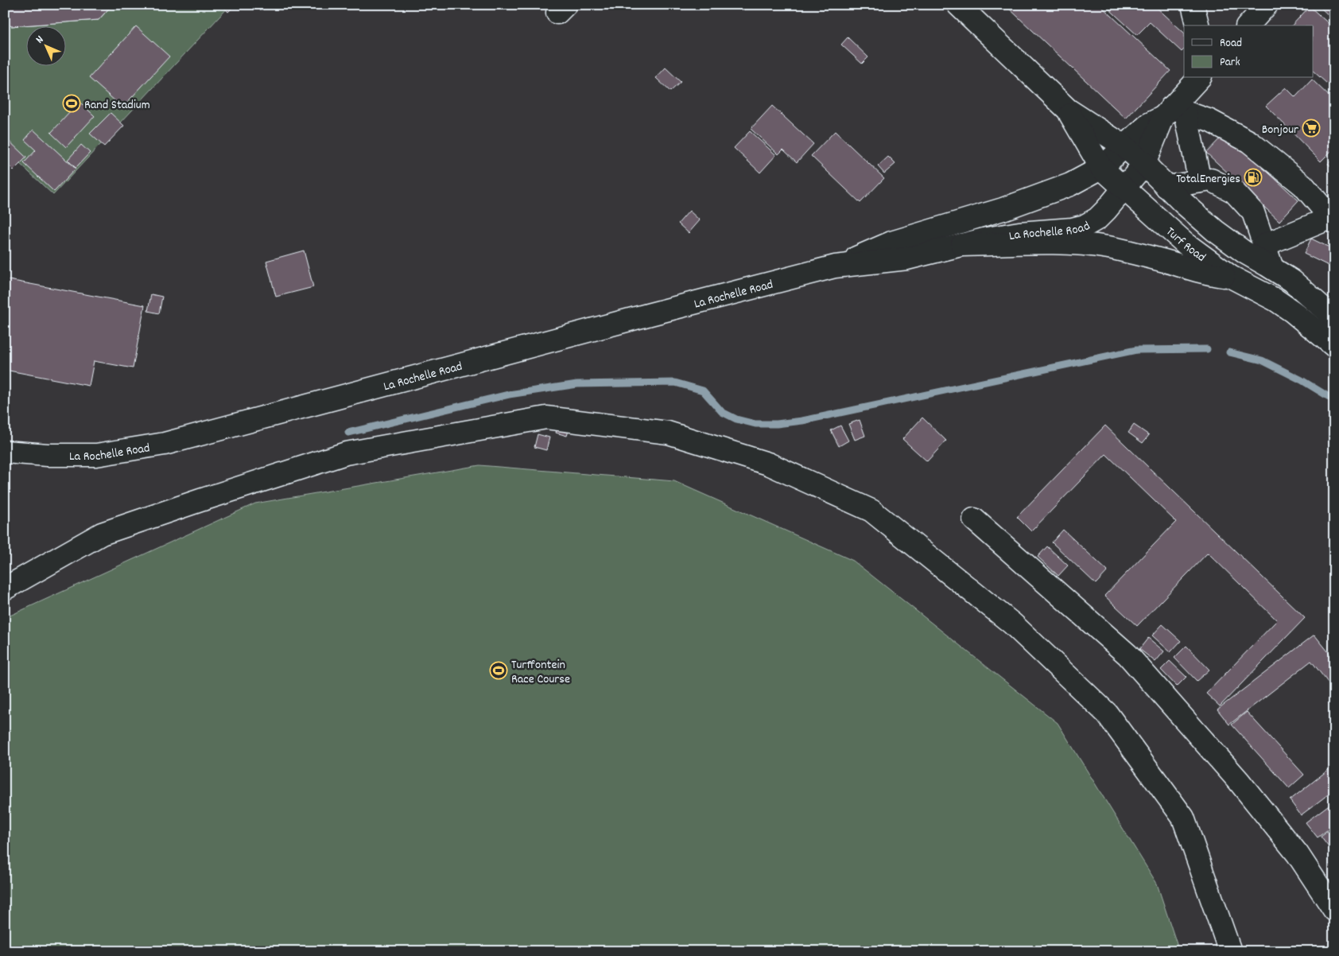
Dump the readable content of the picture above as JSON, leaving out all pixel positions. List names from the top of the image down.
{
  "streets": {
    "street": ["La Rochelle Road", "Turf Road"]
  },
  "crossings": [
    ["La Rochelle Road", "Turf Road"]
  ],
  "places": {
    "sports": ["Rand Stadium", "Turffontein Race Course"],
    "supermarket": ["Bonjour"],
    "fuel station": ["TotalEnergies"]
  },
  "legend": ["Road", "Park"],
  "north": "top left"
}
